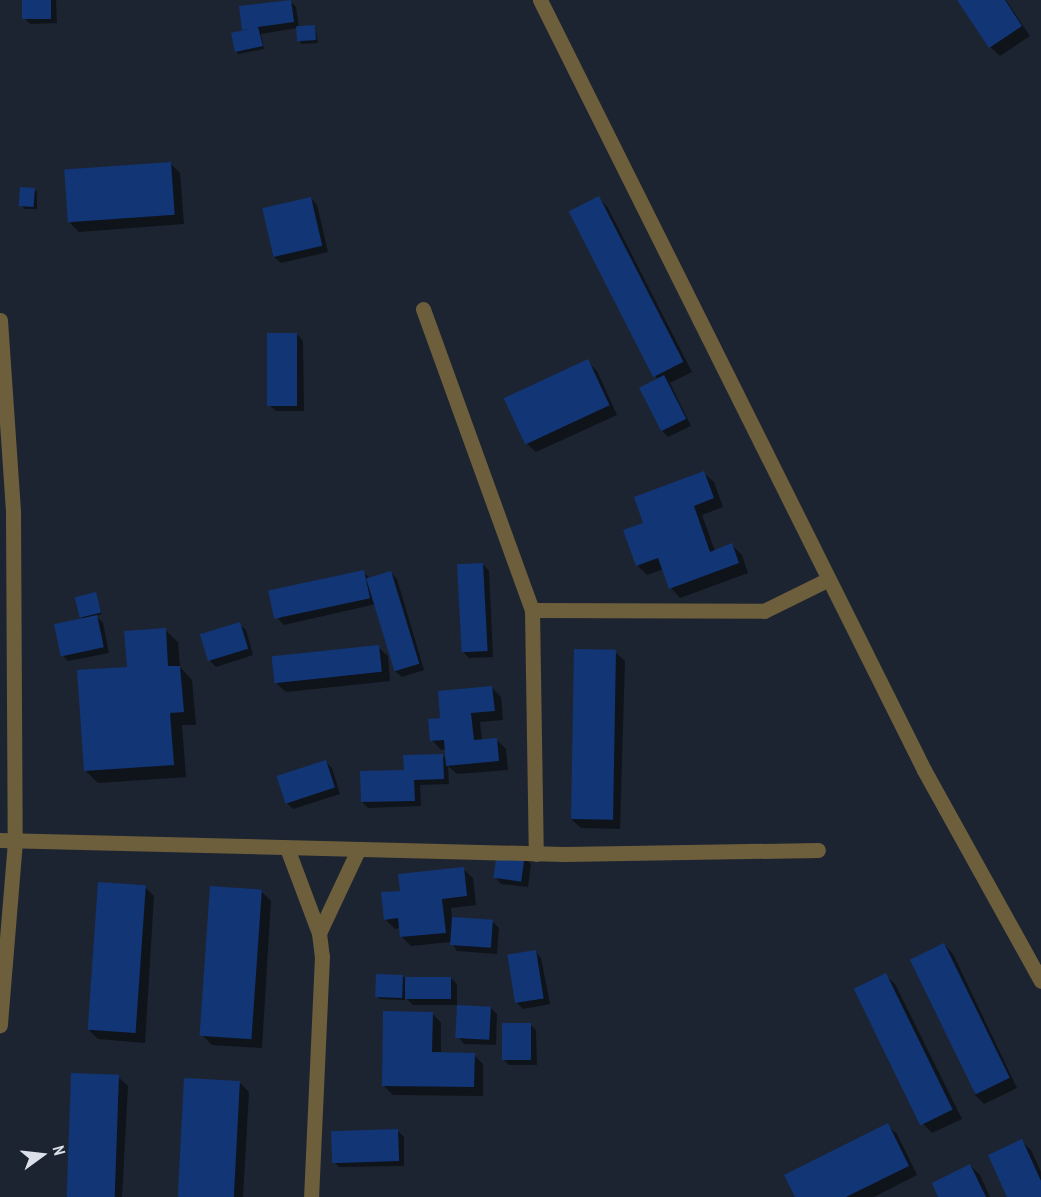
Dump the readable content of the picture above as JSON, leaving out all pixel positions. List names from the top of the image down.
{
  "north": "right"
}
